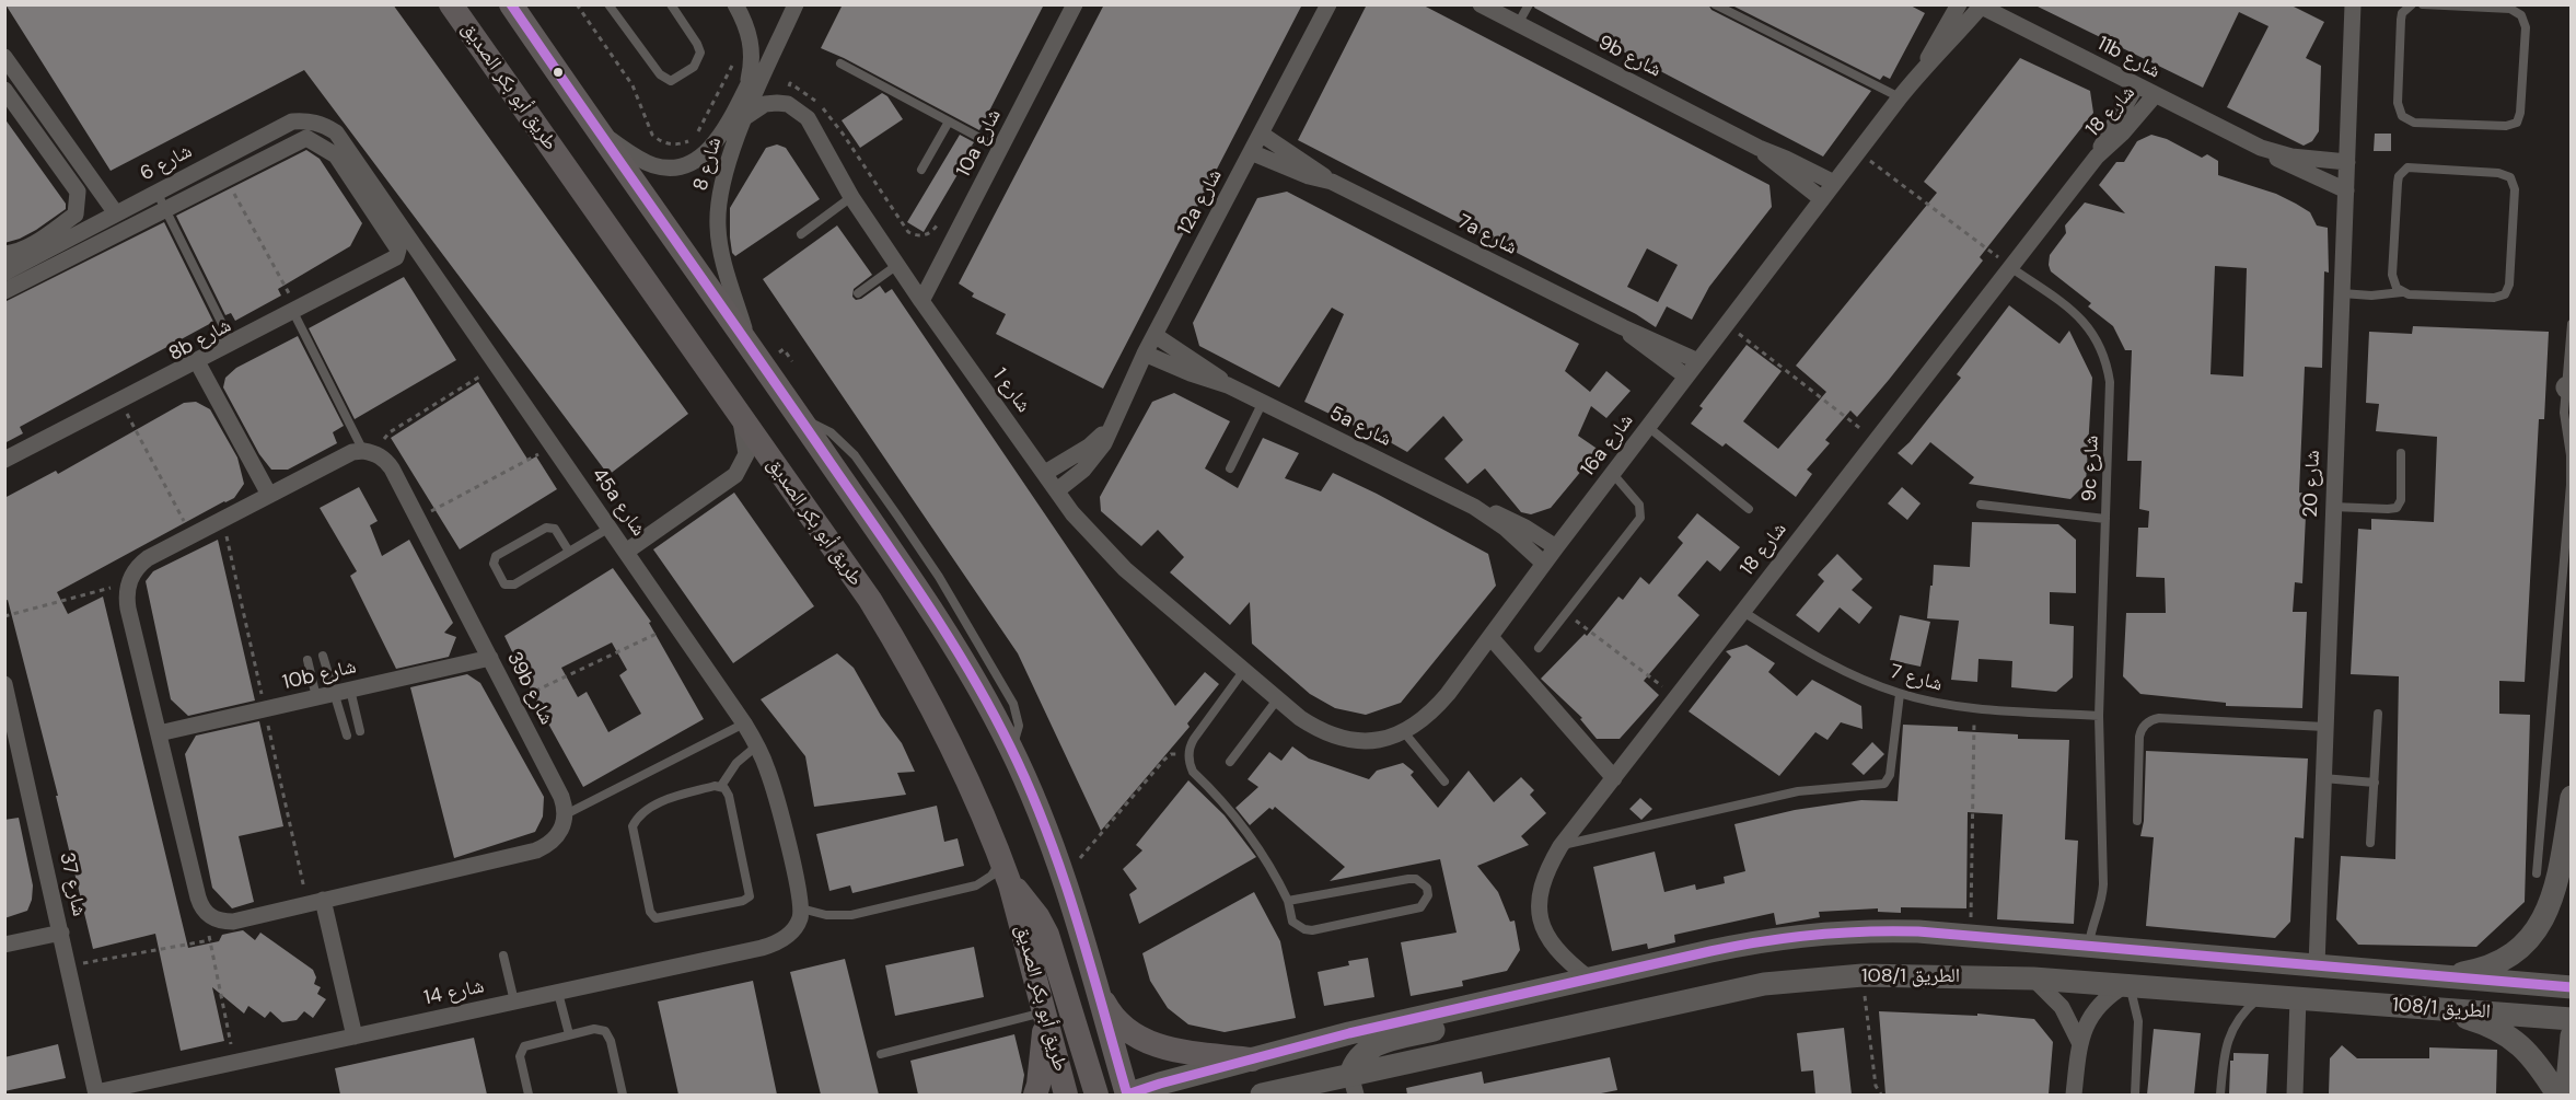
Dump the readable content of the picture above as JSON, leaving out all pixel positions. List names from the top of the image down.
{
  "streets": {
    "main road": ["طريق أبو بكر الصديق"],
    "street": [
      "9b شارع",
      "11b شارع",
      "شارع 18",
      "10a شارع",
      "شارع 6",
      "شارع 8",
      "12a شارع",
      "7a شارع",
      "8b شارع",
      "شارع 1",
      "5a شارع",
      "16a شارع",
      "شارع 20",
      "45a شارع",
      "10b شارع",
      "39b شارع",
      "شارع 37",
      "108/1 الطريق",
      "شارع 14"
    ],
    "lane": ["9c شارع", "شارع 7"]
  },
  "crossings": [
    ["9b شارع", "16a شارع"],
    ["11b شارع", "شارع 18"],
    ["11b شارع", "16a شارع"],
    ["11b شارع", "شارع 20"],
    ["شارع 18", "9c شارع"],
    ["شارع 18", "شارع 7"],
    ["شارع 18", "108/1 الطريق"],
    ["10a شارع", "شارع 1"],
    ["شارع 6", "45a شارع"],
    ["شارع 8", "شارع 1"],
    ["12a شارع", "7a شارع"],
    ["12a شارع", "شارع 1"],
    ["12a شارع", "5a شارع"],
    ["7a شارع", "16a شارع"],
    ["8b شارع", "45a شارع"],
    ["شارع 1", "16a شارع"],
    ["5a شارع", "16a شارع"],
    ["9c شارع", "شارع 7"],
    ["9c شارع", "108/1 الطريق"],
    ["شارع 20", "108/1 الطريق"],
    ["45a شارع", "شارع 14"],
    ["10b شارع", "39b شارع"],
    ["شارع 37", "شارع 14"]
  ]
}
